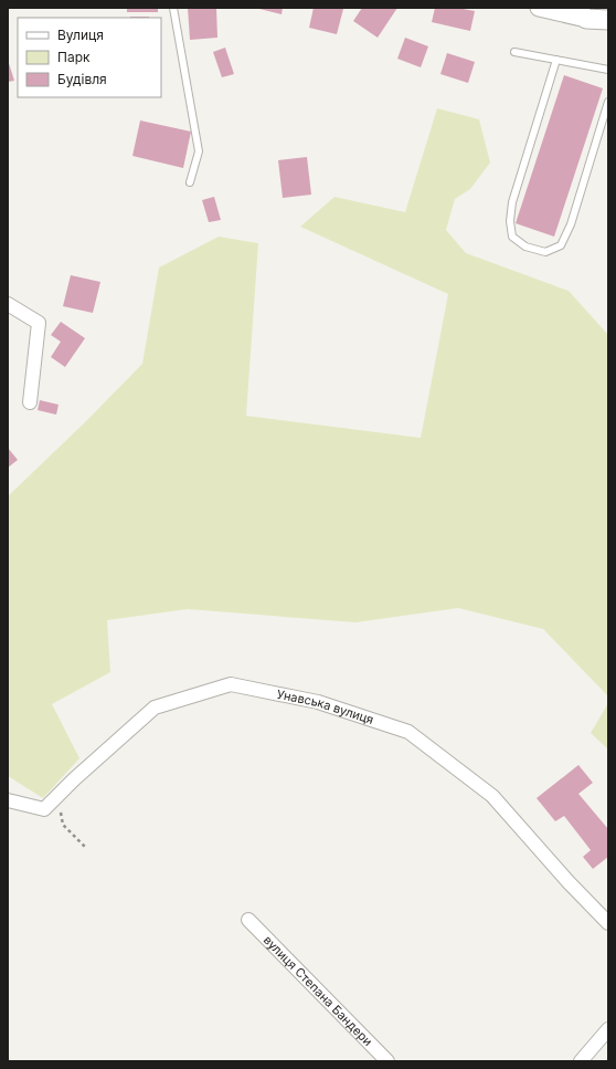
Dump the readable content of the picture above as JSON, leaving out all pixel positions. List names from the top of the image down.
{
  "streets": {
    "street": ["Унавська вулиця", "вулиця Степана Бандери"]
  },
  "legend": ["Вулиця", "Парк", "Будівля"]
}
